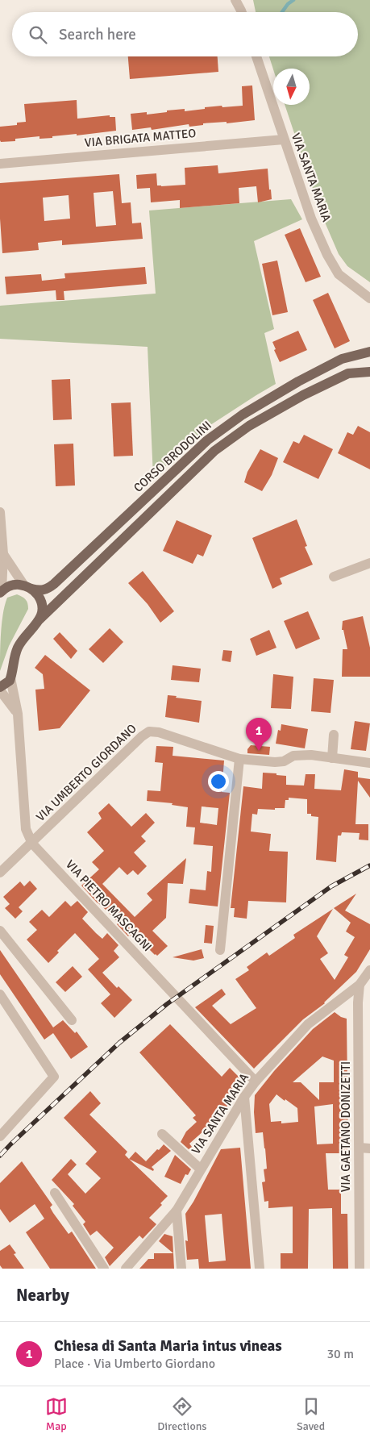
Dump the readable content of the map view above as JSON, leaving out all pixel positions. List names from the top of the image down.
{
  "streets": {
    "main road": ["CORSO BRODOLINI"],
    "street": [
      "VIA BRIGATA MATTEO",
      "VIA SANTA MARIA",
      "VIA UMBERTO GIORDANO",
      "VIA PIETRO MASCAGNI",
      "VIA GAETANO DONIZETTI"
    ]
  },
  "crossings": [
    ["VIA BRIGATA MATTEO", "VIA SANTA MARIA"],
    ["VIA SANTA MARIA", "VIA PIETRO MASCAGNI"],
    ["VIA SANTA MARIA", "VIA GAETANO DONIZETTI"],
    ["CORSO BRODOLINI", "VIA PIETRO MASCAGNI"],
    ["VIA UMBERTO GIORDANO", "VIA PIETRO MASCAGNI"]
  ],
  "north": "bottom",
  "page": {
    "search": "Search here",
    "pins": "1",
    "heading": "Nearby",
    "list": [
      {
        "mark": "1",
        "name": "Chiesa di Santa Maria intus vineas",
        "note": "Place · Via Umberto Giordano",
        "value": "30 m"
      }
    ],
    "nav": ["Map", "Directions", "Saved"]
  }
}
